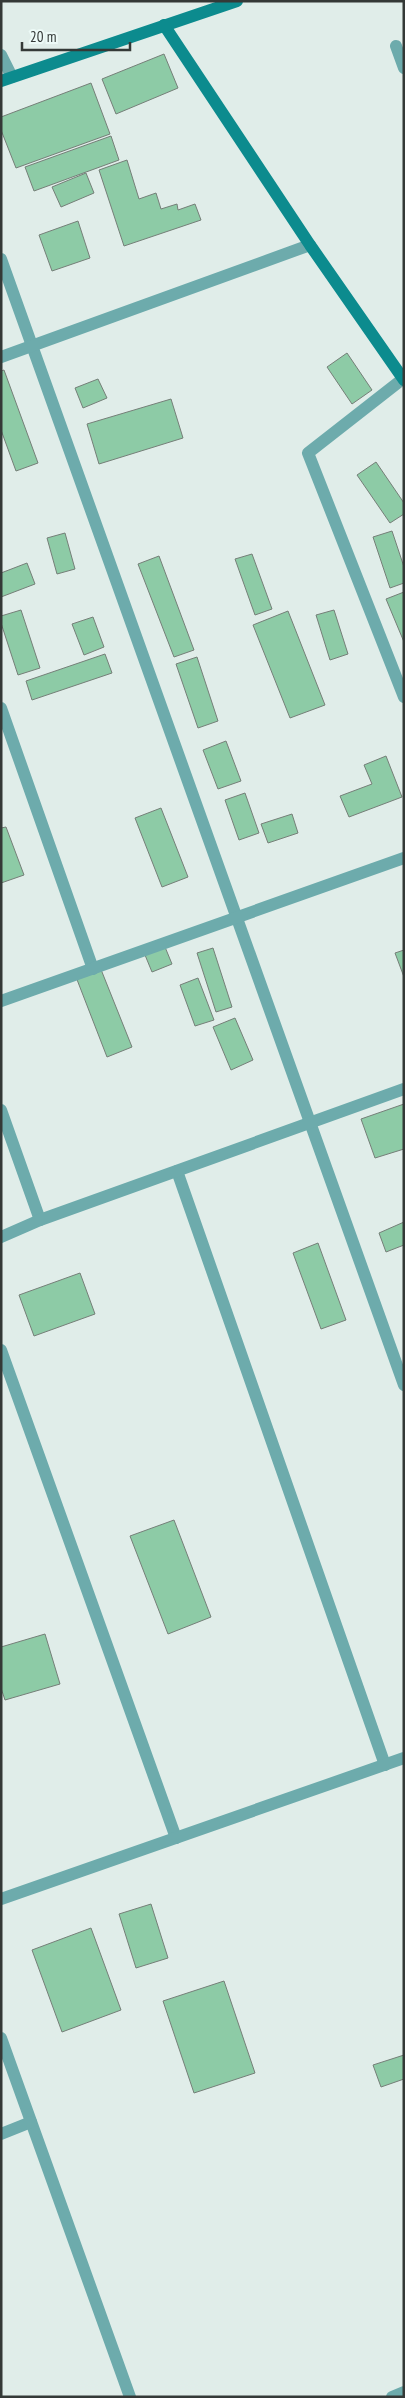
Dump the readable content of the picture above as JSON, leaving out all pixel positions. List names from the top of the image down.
{
  "scale_bar": "20 m"
}
